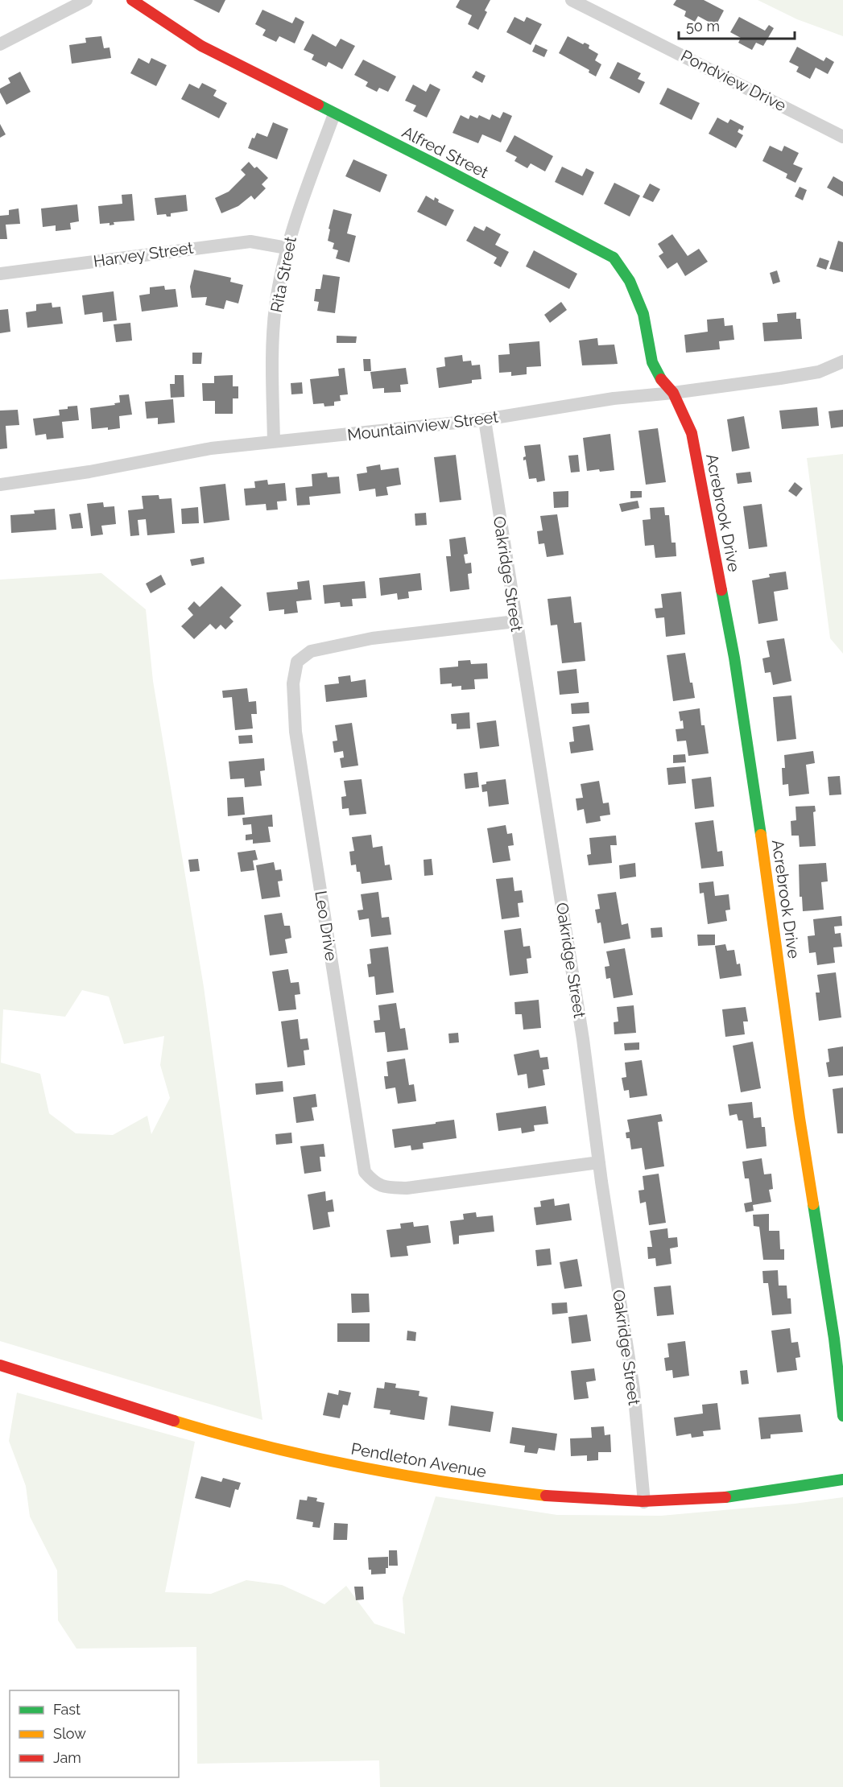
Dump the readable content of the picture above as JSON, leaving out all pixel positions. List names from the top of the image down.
{
  "streets": {
    "street": [
      "Pondview Drive",
      "Alfred Street",
      "Harvey Street",
      "Rita Street",
      "Mountainview Street",
      "Acrebrook Drive",
      "Oakridge Street",
      "Leo Drive",
      "Pendleton Avenue"
    ]
  },
  "crossings": [
    ["Alfred Street", "Rita Street"],
    ["Alfred Street", "Mountainview Street"],
    ["Alfred Street", "Acrebrook Drive"],
    ["Harvey Street", "Rita Street"],
    ["Rita Street", "Mountainview Street"],
    ["Mountainview Street", "Acrebrook Drive"],
    ["Mountainview Street", "Oakridge Street"],
    ["Oakridge Street", "Leo Drive"],
    ["Oakridge Street", "Pendleton Avenue"]
  ],
  "legend": ["Fast", "Slow", "Jam"],
  "scale_bar": "50 m"
}
